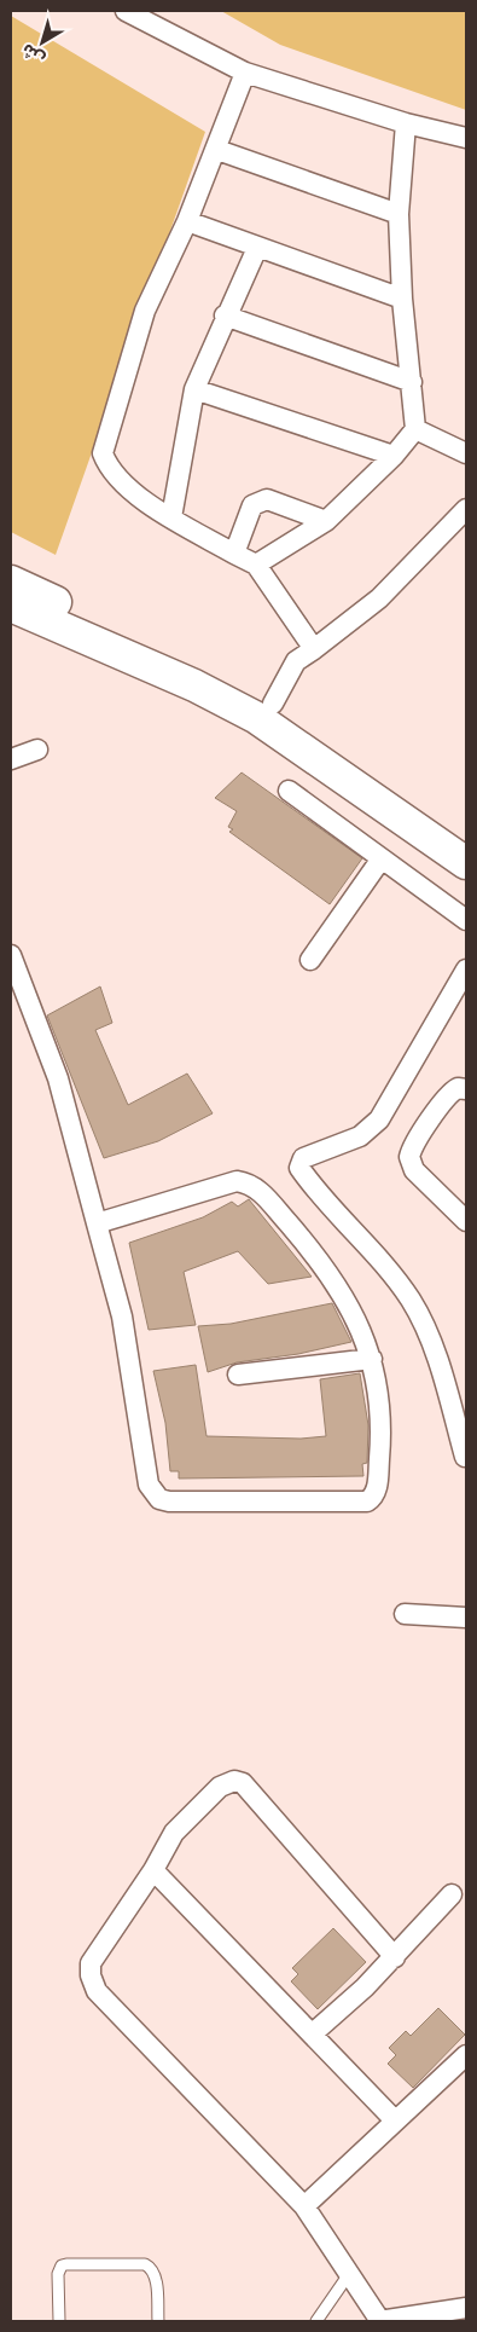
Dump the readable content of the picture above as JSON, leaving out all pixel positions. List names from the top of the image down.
{
  "north": "bottom left"
}
